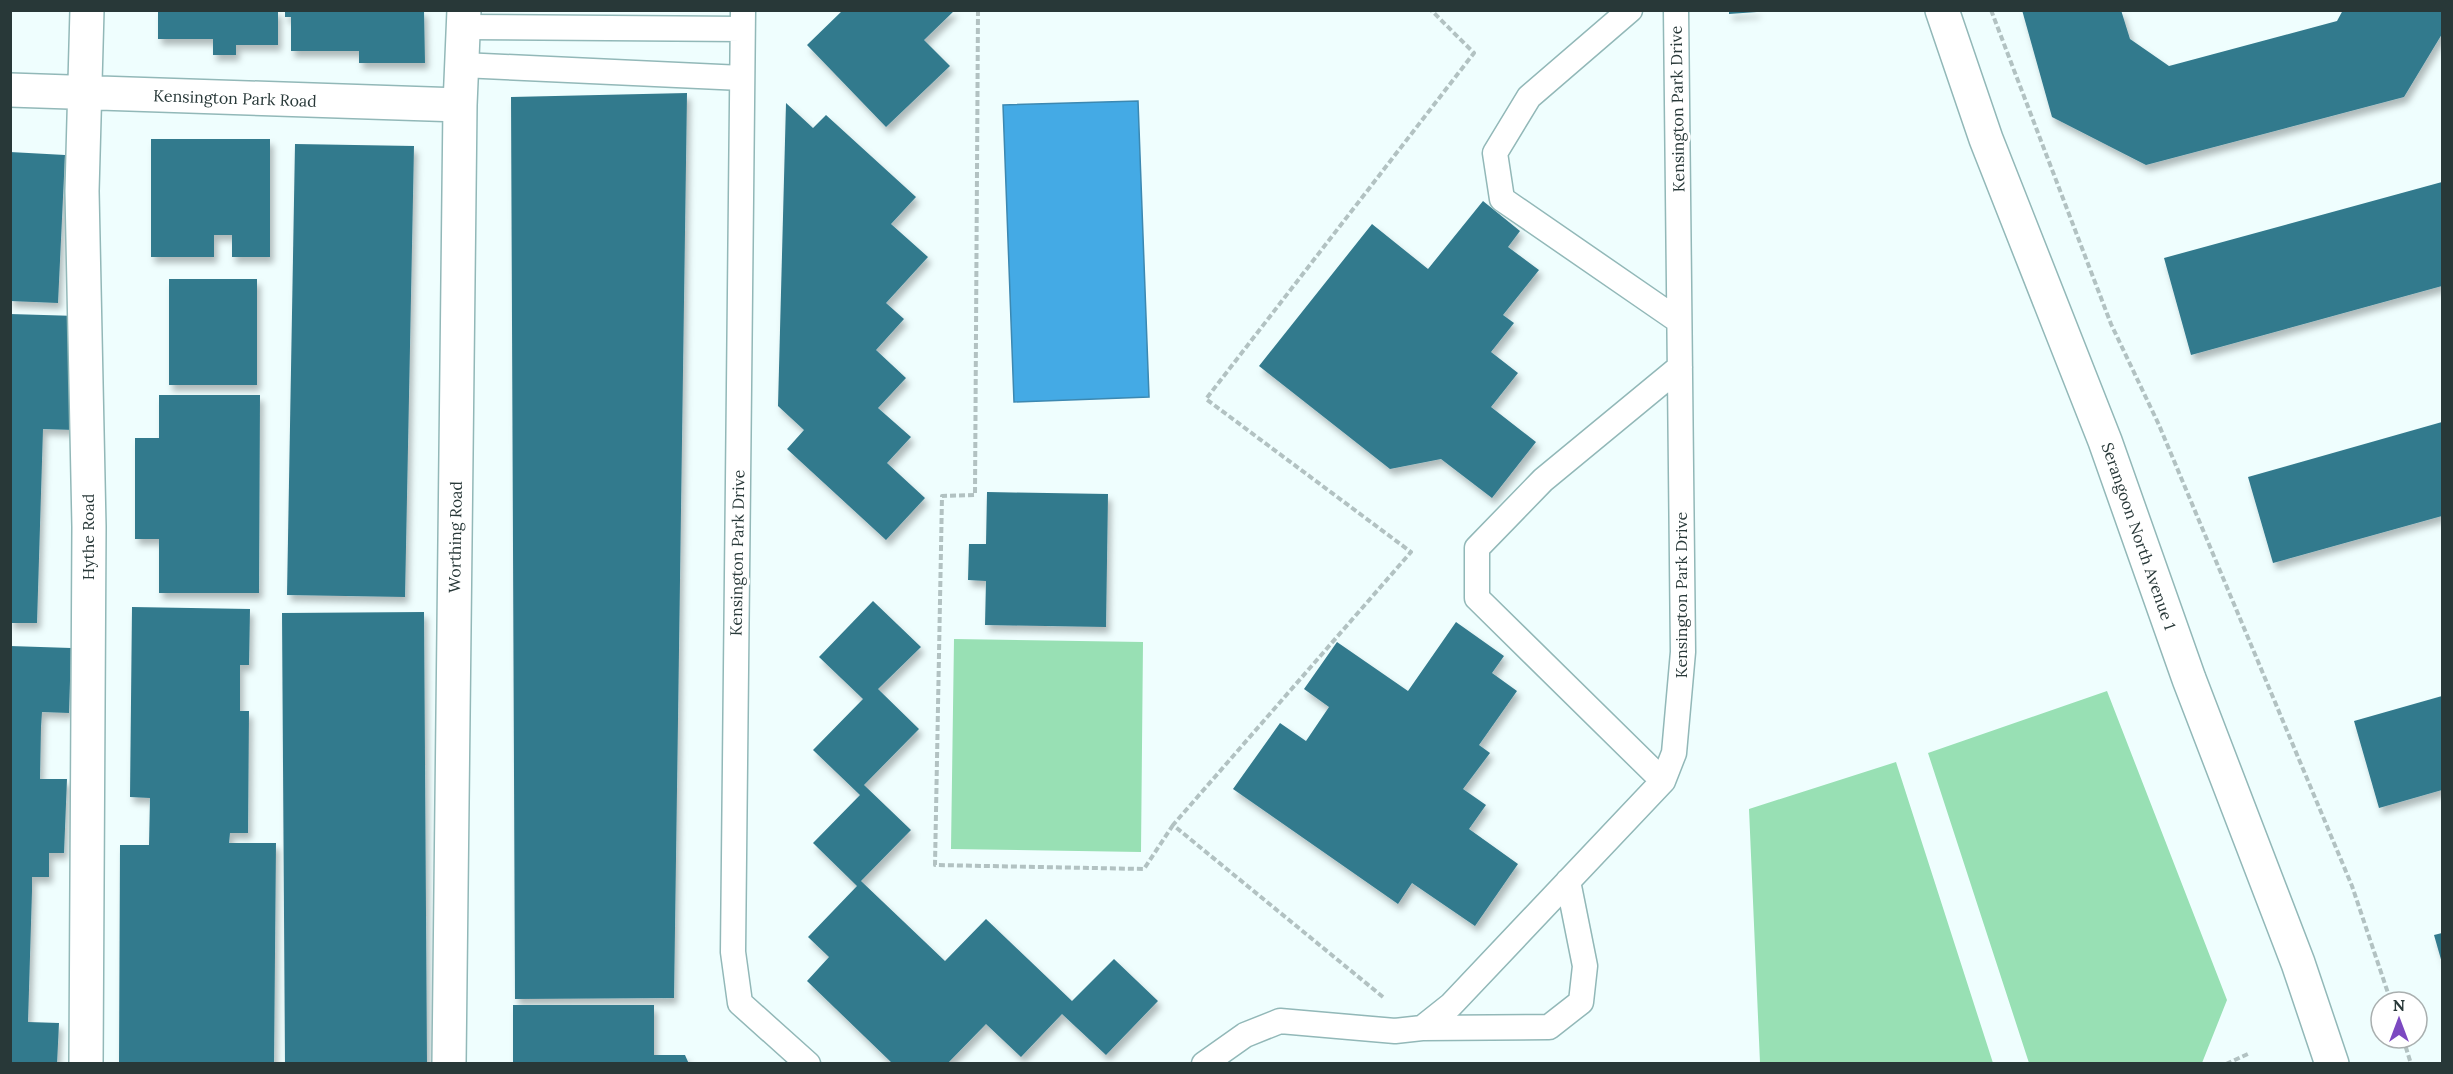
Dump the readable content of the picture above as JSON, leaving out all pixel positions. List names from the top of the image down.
{
  "streets": {
    "street": [
      "Kensington Park Road",
      "Serangoon North Avenue 1",
      "Hythe Road",
      "Worthing Road"
    ],
    "lane": ["Kensington Park Drive"]
  },
  "crossings": [
    ["Kensington Park Road", "Hythe Road"],
    ["Kensington Park Road", "Worthing Road"]
  ],
  "north": "top"
}
